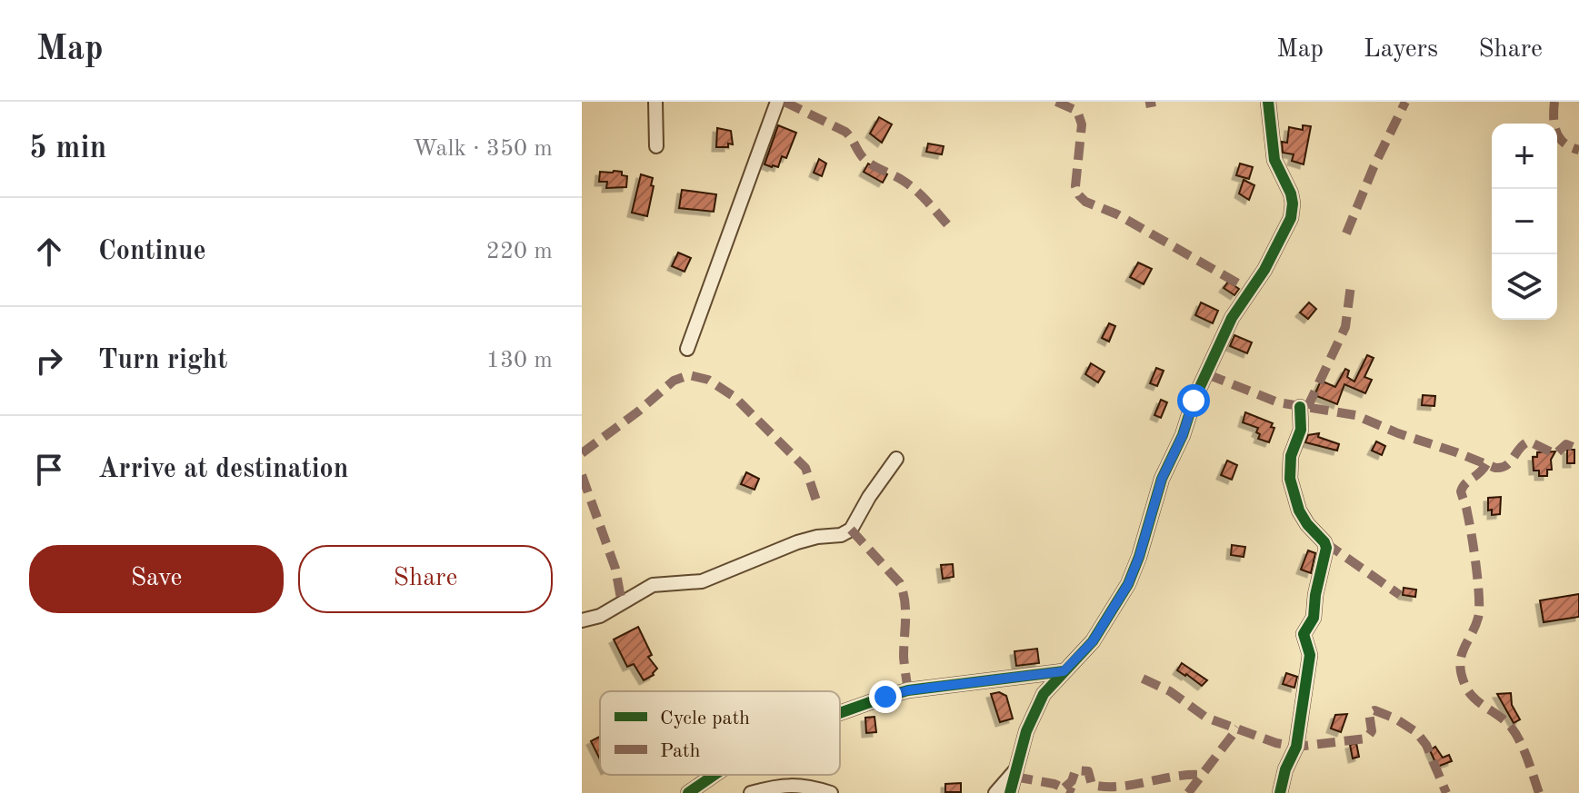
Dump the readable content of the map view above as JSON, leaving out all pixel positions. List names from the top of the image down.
{
  "legend": ["Cycle path", "Path"],
  "page": {
    "header": "Map",
    "nav": ["Map", "Layers", "Share"],
    "heading": ["5 min", "Walk · 350 m"],
    "map_buttons": ["+", "−"],
    "list": [
      ["Continue", "220 m"],
      ["Turn right", "130 m"],
      "Arrive at destination"
    ],
    "buttons": ["Save", "Share"]
  }
}
